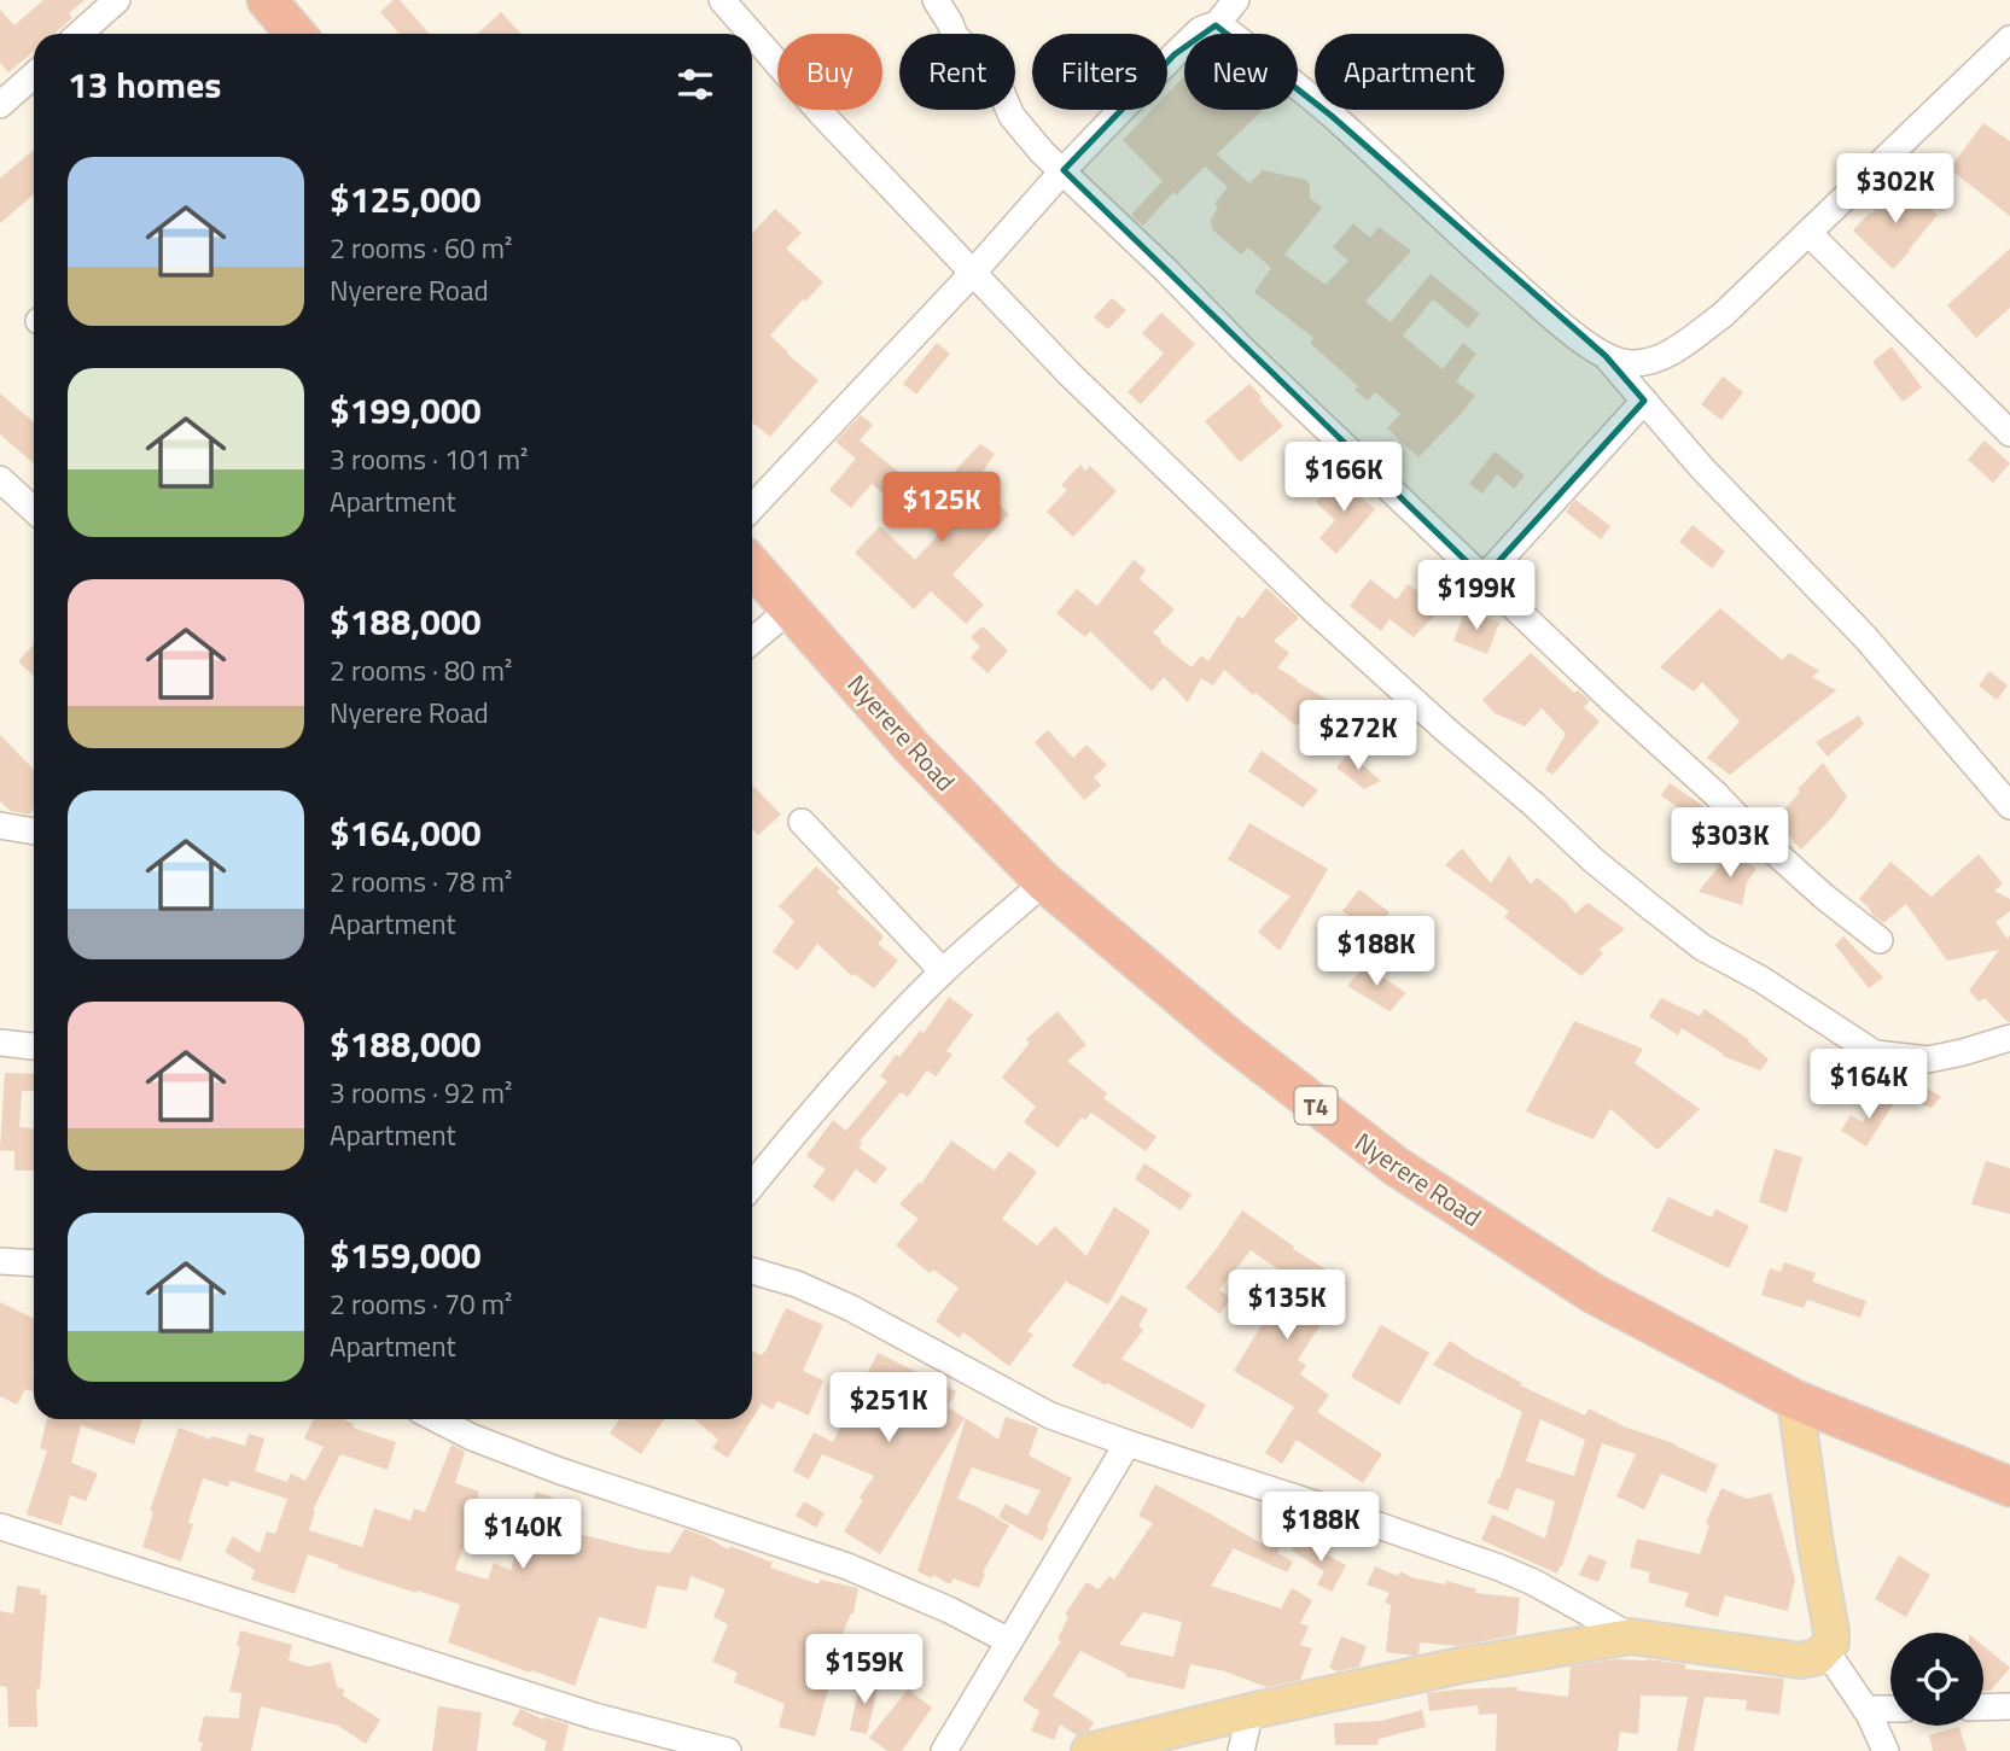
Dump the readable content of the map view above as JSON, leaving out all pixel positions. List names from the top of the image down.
{
  "streets": {
    "highway": ["Nyerere Road", "T4"]
  },
  "page": {
    "chip": [
      "Buy",
      "Rent",
      "Filters",
      "New",
      "Apartment"
    ],
    "heading": "13 homes",
    "list": [
      {
        "name": "$125,000",
        "note": "2 rooms · 60 m² · Nyerere Road"
      },
      {
        "name": "$199,000",
        "note": "3 rooms · 101 m² · Apartment"
      },
      {
        "name": "$188,000",
        "note": "2 rooms · 80 m² · Nyerere Road"
      },
      {
        "name": "$164,000",
        "note": "2 rooms · 78 m² · Apartment"
      },
      {
        "name": "$188,000",
        "note": "3 rooms · 92 m² · Apartment"
      },
      {
        "name": "$159,000",
        "note": "2 rooms · 70 m² · Apartment"
      }
    ],
    "price": [
      "$302K",
      "$166K",
      "$125K",
      "$199K",
      "$272K",
      "$303K",
      "$188K",
      "$164K",
      "$135K",
      "$251K",
      "$188K",
      "$140K",
      "$159K"
    ]
  }
}
